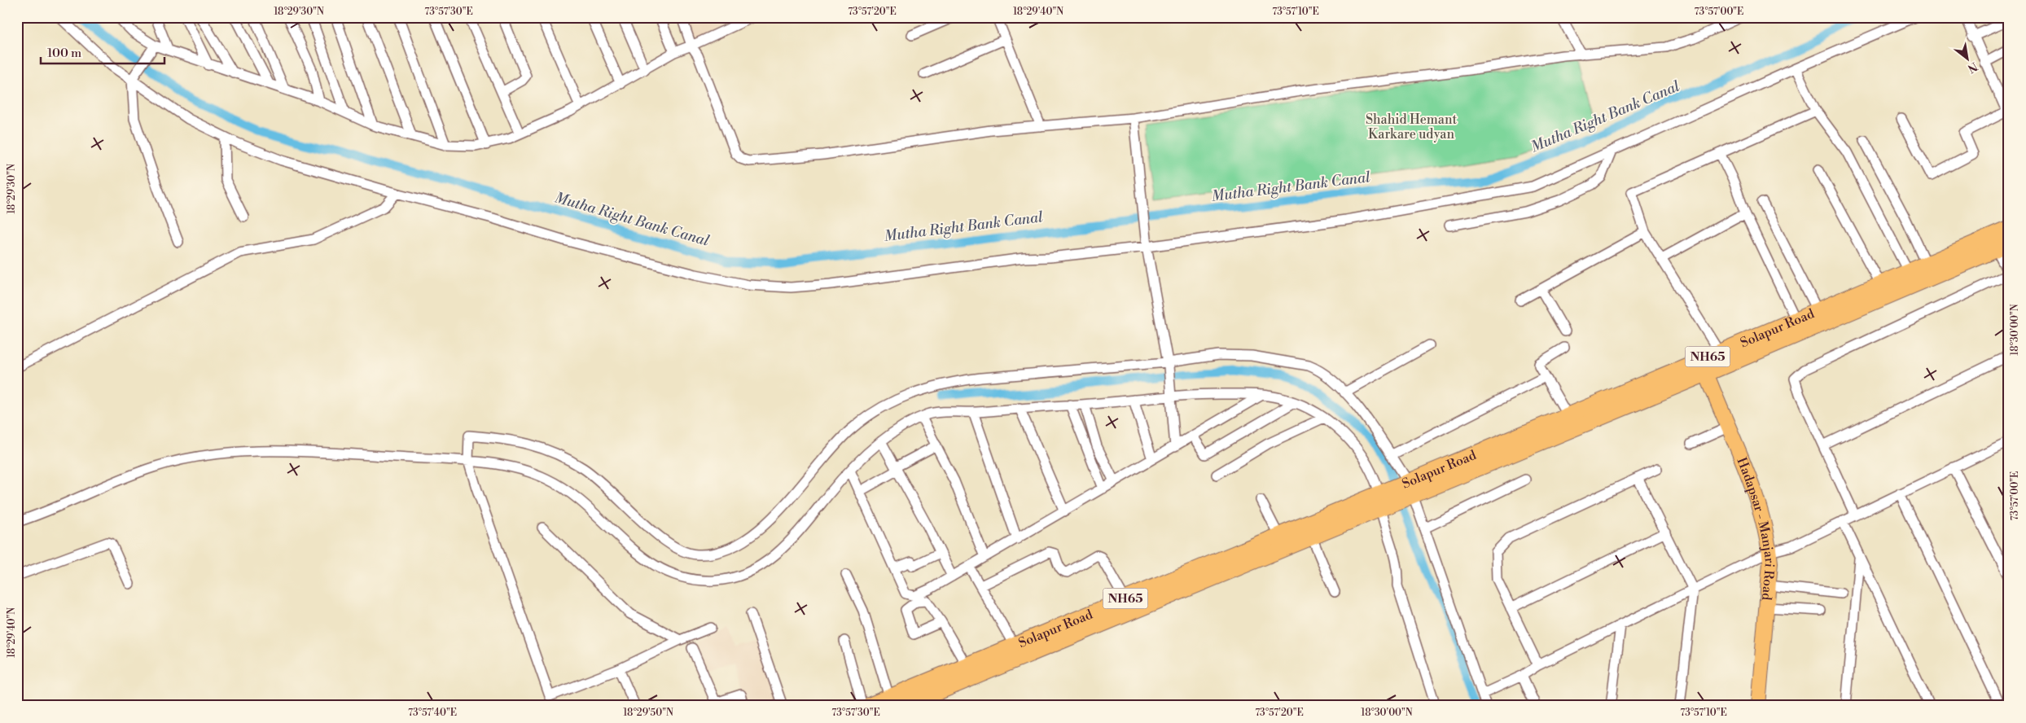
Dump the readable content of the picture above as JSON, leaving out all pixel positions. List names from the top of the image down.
{
  "streets": {
    "highway": ["Solapur Road", "NH65"],
    "main road": ["Hadapsar - Manjari Road"]
  },
  "crossings": [
    ["Solapur Road", "Hadapsar - Manjari Road"]
  ],
  "water": ["Mutha Right Bank Canal"],
  "parks": ["Shahid Hemant Karkare udyan"],
  "scale_bar": "100 m",
  "north": "bottom right",
  "coordinates": [
    "18°29'30\"N",
    "73°57'30\"E",
    "73°57'20\"E",
    "18°29'40\"N",
    "73°57'10\"E",
    "73°57'00\"E",
    "18°30'00\"N",
    "73°57'40\"E",
    "18°29'50\"N"
  ]
}
